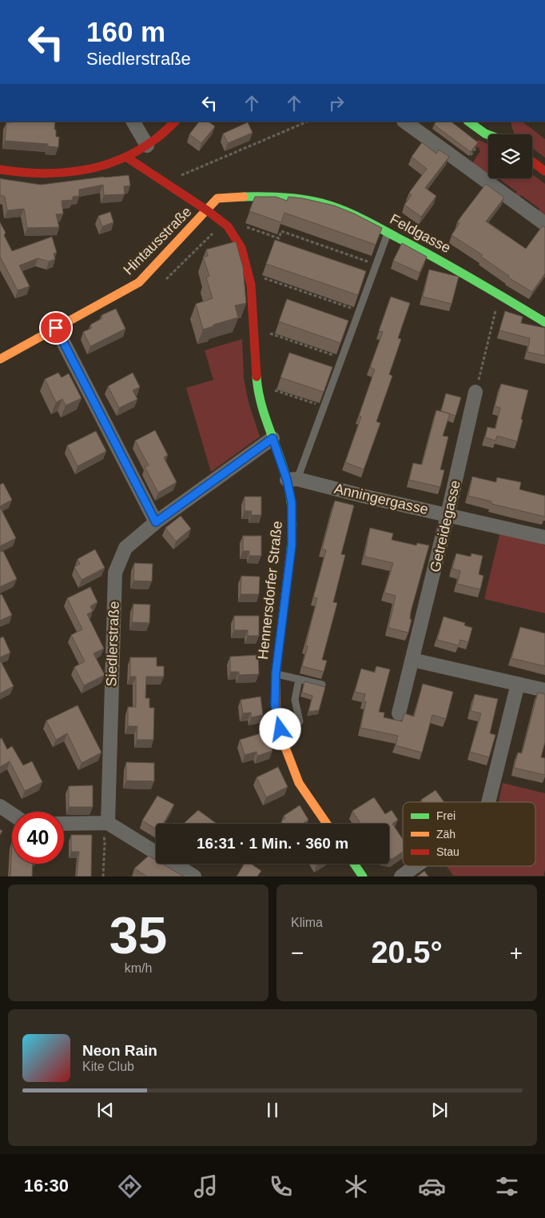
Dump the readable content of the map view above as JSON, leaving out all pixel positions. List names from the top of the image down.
{
  "streets": {
    "street": [
      "Feldgasse",
      "Hintausstraße",
      "Anningergasse",
      "Getreidegasse",
      "Hennersdorfer Straße",
      "Siedlerstraße"
    ]
  },
  "crossings": [
    ["Feldgasse", "Hintausstraße"],
    ["Anningergasse", "Getreidegasse"],
    ["Anningergasse", "Hennersdorfer Straße"],
    ["Hennersdorfer Straße", "Siedlerstraße"]
  ],
  "legend": ["Frei", "Zäh", "Stau"],
  "page": {
    "turn": ["160 m", "Siedlerstraße"],
    "limit": "40",
    "trip": "16:31 · 1 Min. · 360 m",
    "tile": [
      ["35", "km/h"],
      "Klima"
    ],
    "heat": ["−", "20.5°", "+"],
    "song": ["Neon Rain", "Kite Club"],
    "tabs": "16:30"
  }
}
